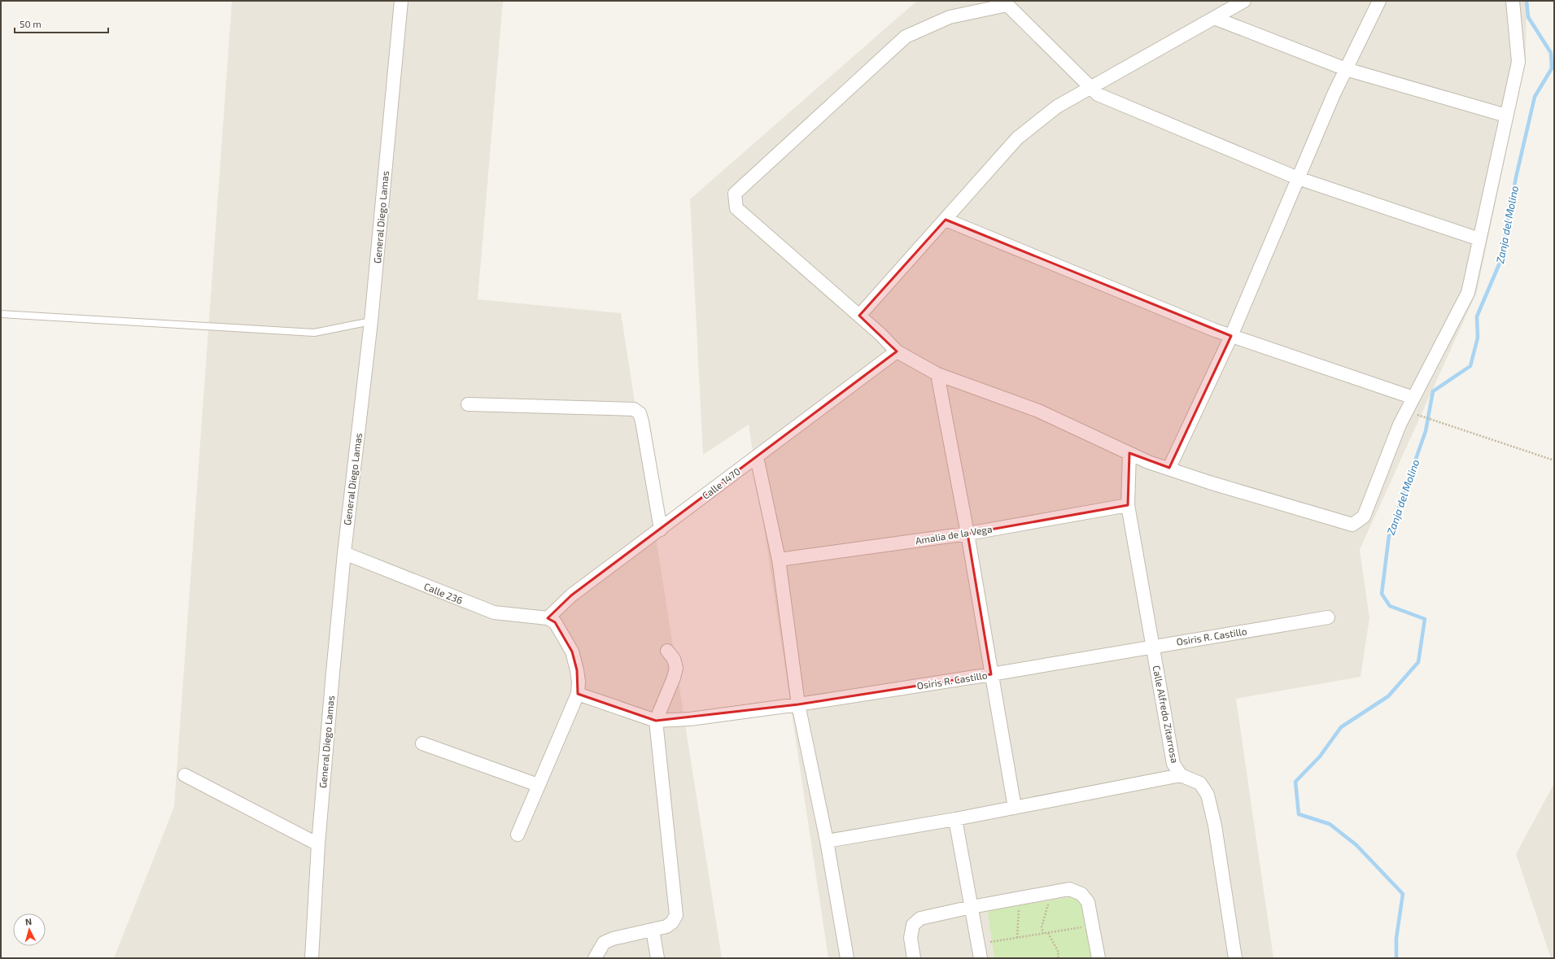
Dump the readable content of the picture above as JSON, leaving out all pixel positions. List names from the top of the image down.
{
  "streets": {
    "street": [
      "General Diego Lamas",
      "Calle 1470",
      "Amalia de la Vega",
      "Calle 236",
      "Osiris R. Castillo",
      "Calle Alfredo Zitarrosa"
    ]
  },
  "crossings": [
    ["General Diego Lamas", "Calle 236"],
    ["Calle 1470", "Calle 236"],
    ["Amalia de la Vega", "Calle Alfredo Zitarrosa"],
    ["Osiris R. Castillo", "Calle Alfredo Zitarrosa"]
  ],
  "water": ["Zanja del Molino"],
  "scale_bar": "50 m",
  "north": "top"
}
